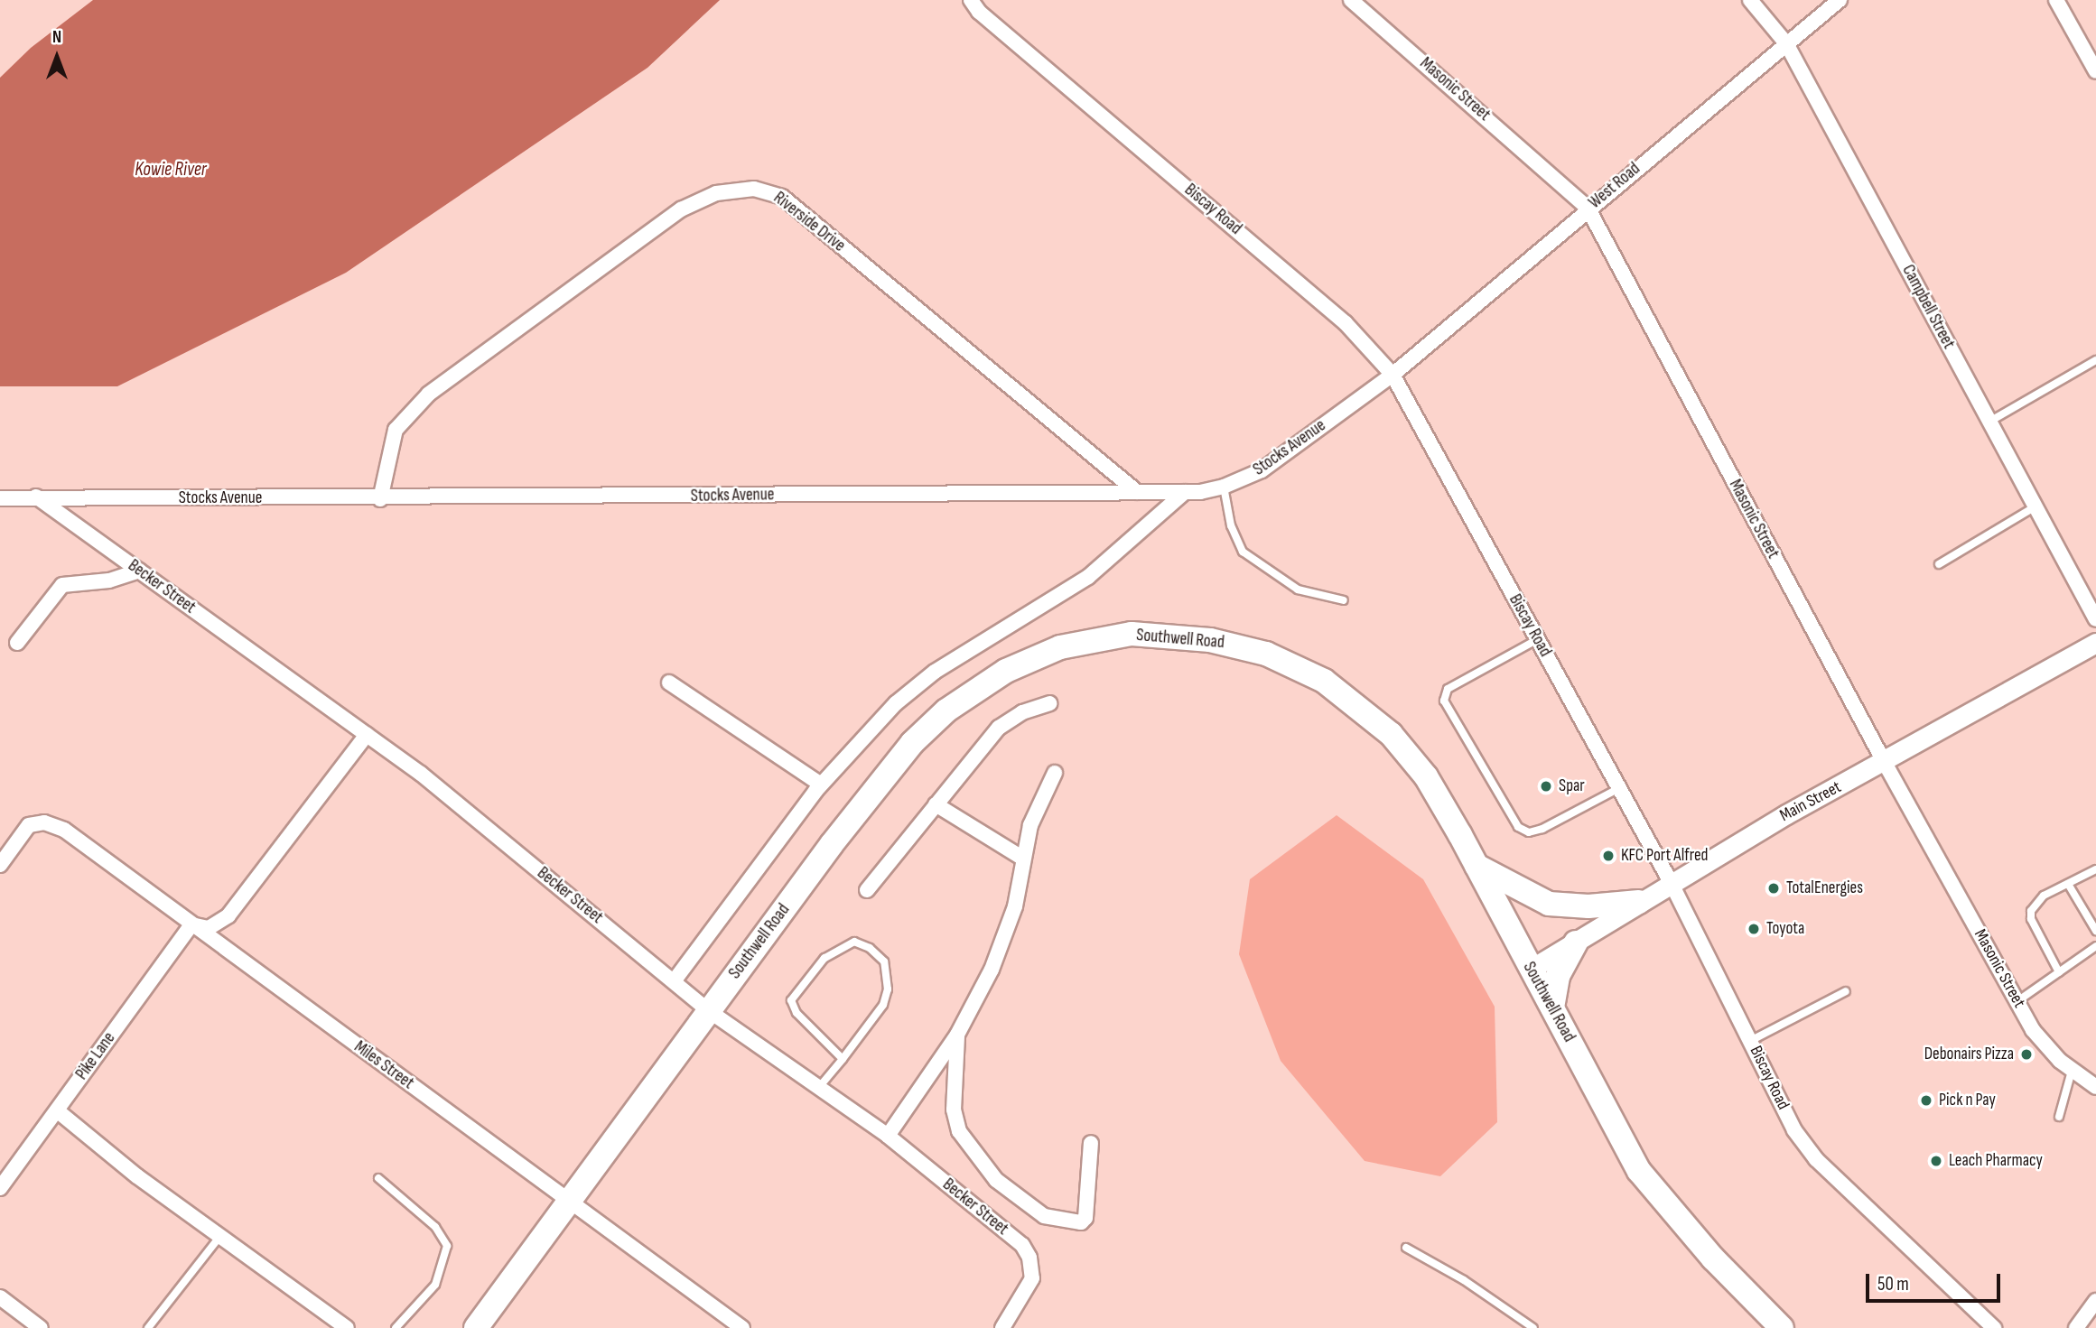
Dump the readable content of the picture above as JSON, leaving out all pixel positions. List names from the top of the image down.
{
  "streets": {
    "main road": ["Southwell Road"],
    "street": [
      "Masonic Street",
      "West Road",
      "Biscay Road",
      "Riverside Drive",
      "Campbell Street",
      "Stocks Avenue",
      "Becker Street",
      "Main Street",
      "Pike Lane",
      "Miles Street"
    ]
  },
  "crossings": [
    ["Masonic Street", "West Road"],
    ["Masonic Street", "Main Street"],
    ["West Road", "Biscay Road"],
    ["West Road", "Campbell Street"],
    ["West Road", "Stocks Avenue"],
    ["Biscay Road", "Stocks Avenue"],
    ["Biscay Road", "Main Street"],
    ["Riverside Drive", "Stocks Avenue"],
    ["Stocks Avenue", "Becker Street"],
    ["Becker Street", "Southwell Road"],
    ["Southwell Road", "Main Street"],
    ["Southwell Road", "Miles Street"],
    ["Pike Lane", "Miles Street"]
  ],
  "water": ["Kowie River"],
  "places": [
    "Spar",
    "KFC Port Alfred",
    "TotalEnergies",
    "Toyota",
    "Debonairs Pizza",
    "Pick n Pay",
    "Leach Pharmacy"
  ],
  "scale_bar": "50 m",
  "north": "top"
}
